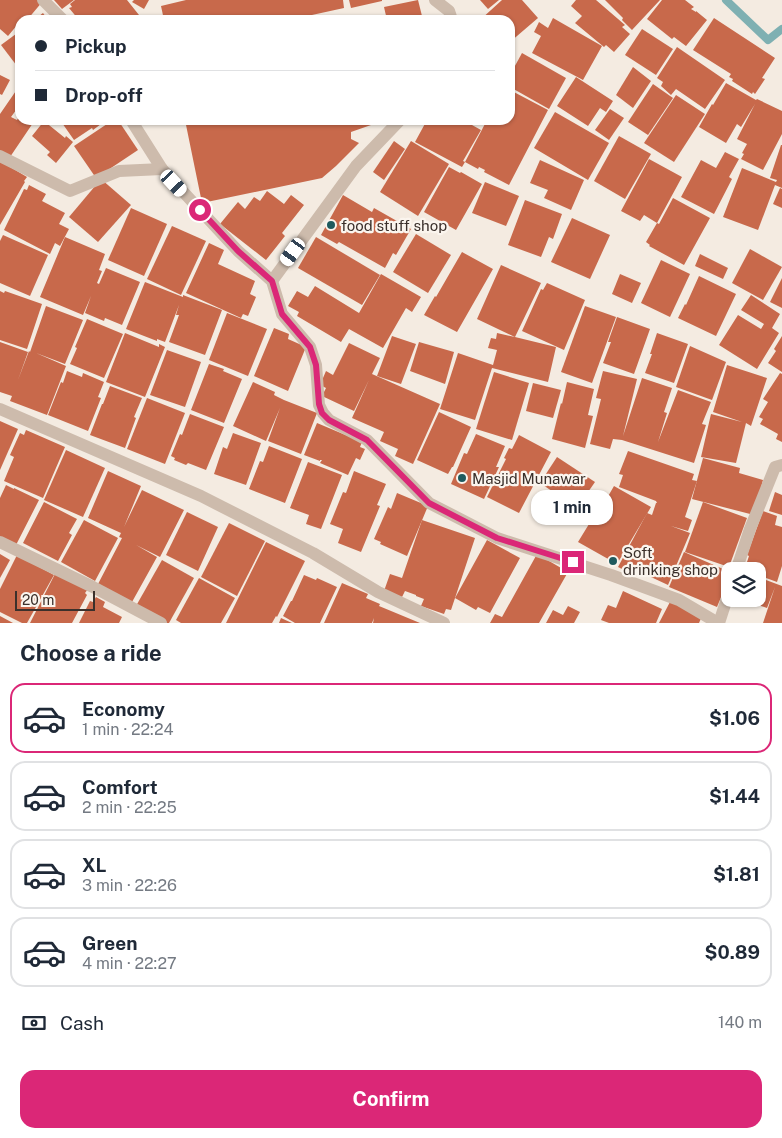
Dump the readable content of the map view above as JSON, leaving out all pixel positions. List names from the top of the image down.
{
  "places": ["food stuff shop", "Masjid Munawar", "Soft drinking shop"],
  "scale_bar": "20 m",
  "page": {
    "banner": ["Pickup", "Drop-off"],
    "bubble": "1 min",
    "scale": "20 m",
    "heading": "Choose a ride",
    "list": [
      {
        "name": "Economy",
        "note": "1 min · 22:24",
        "value": "$1.06"
      },
      {
        "name": "Comfort",
        "note": "2 min · 22:25",
        "value": "$1.44"
      },
      {
        "name": "XL",
        "note": "3 min · 22:26",
        "value": "$1.81"
      },
      {
        "name": "Green",
        "note": "4 min · 22:27",
        "value": "$0.89"
      }
    ],
    "pay": ["Cash", "140 m"],
    "buttons": "Confirm"
  }
}
